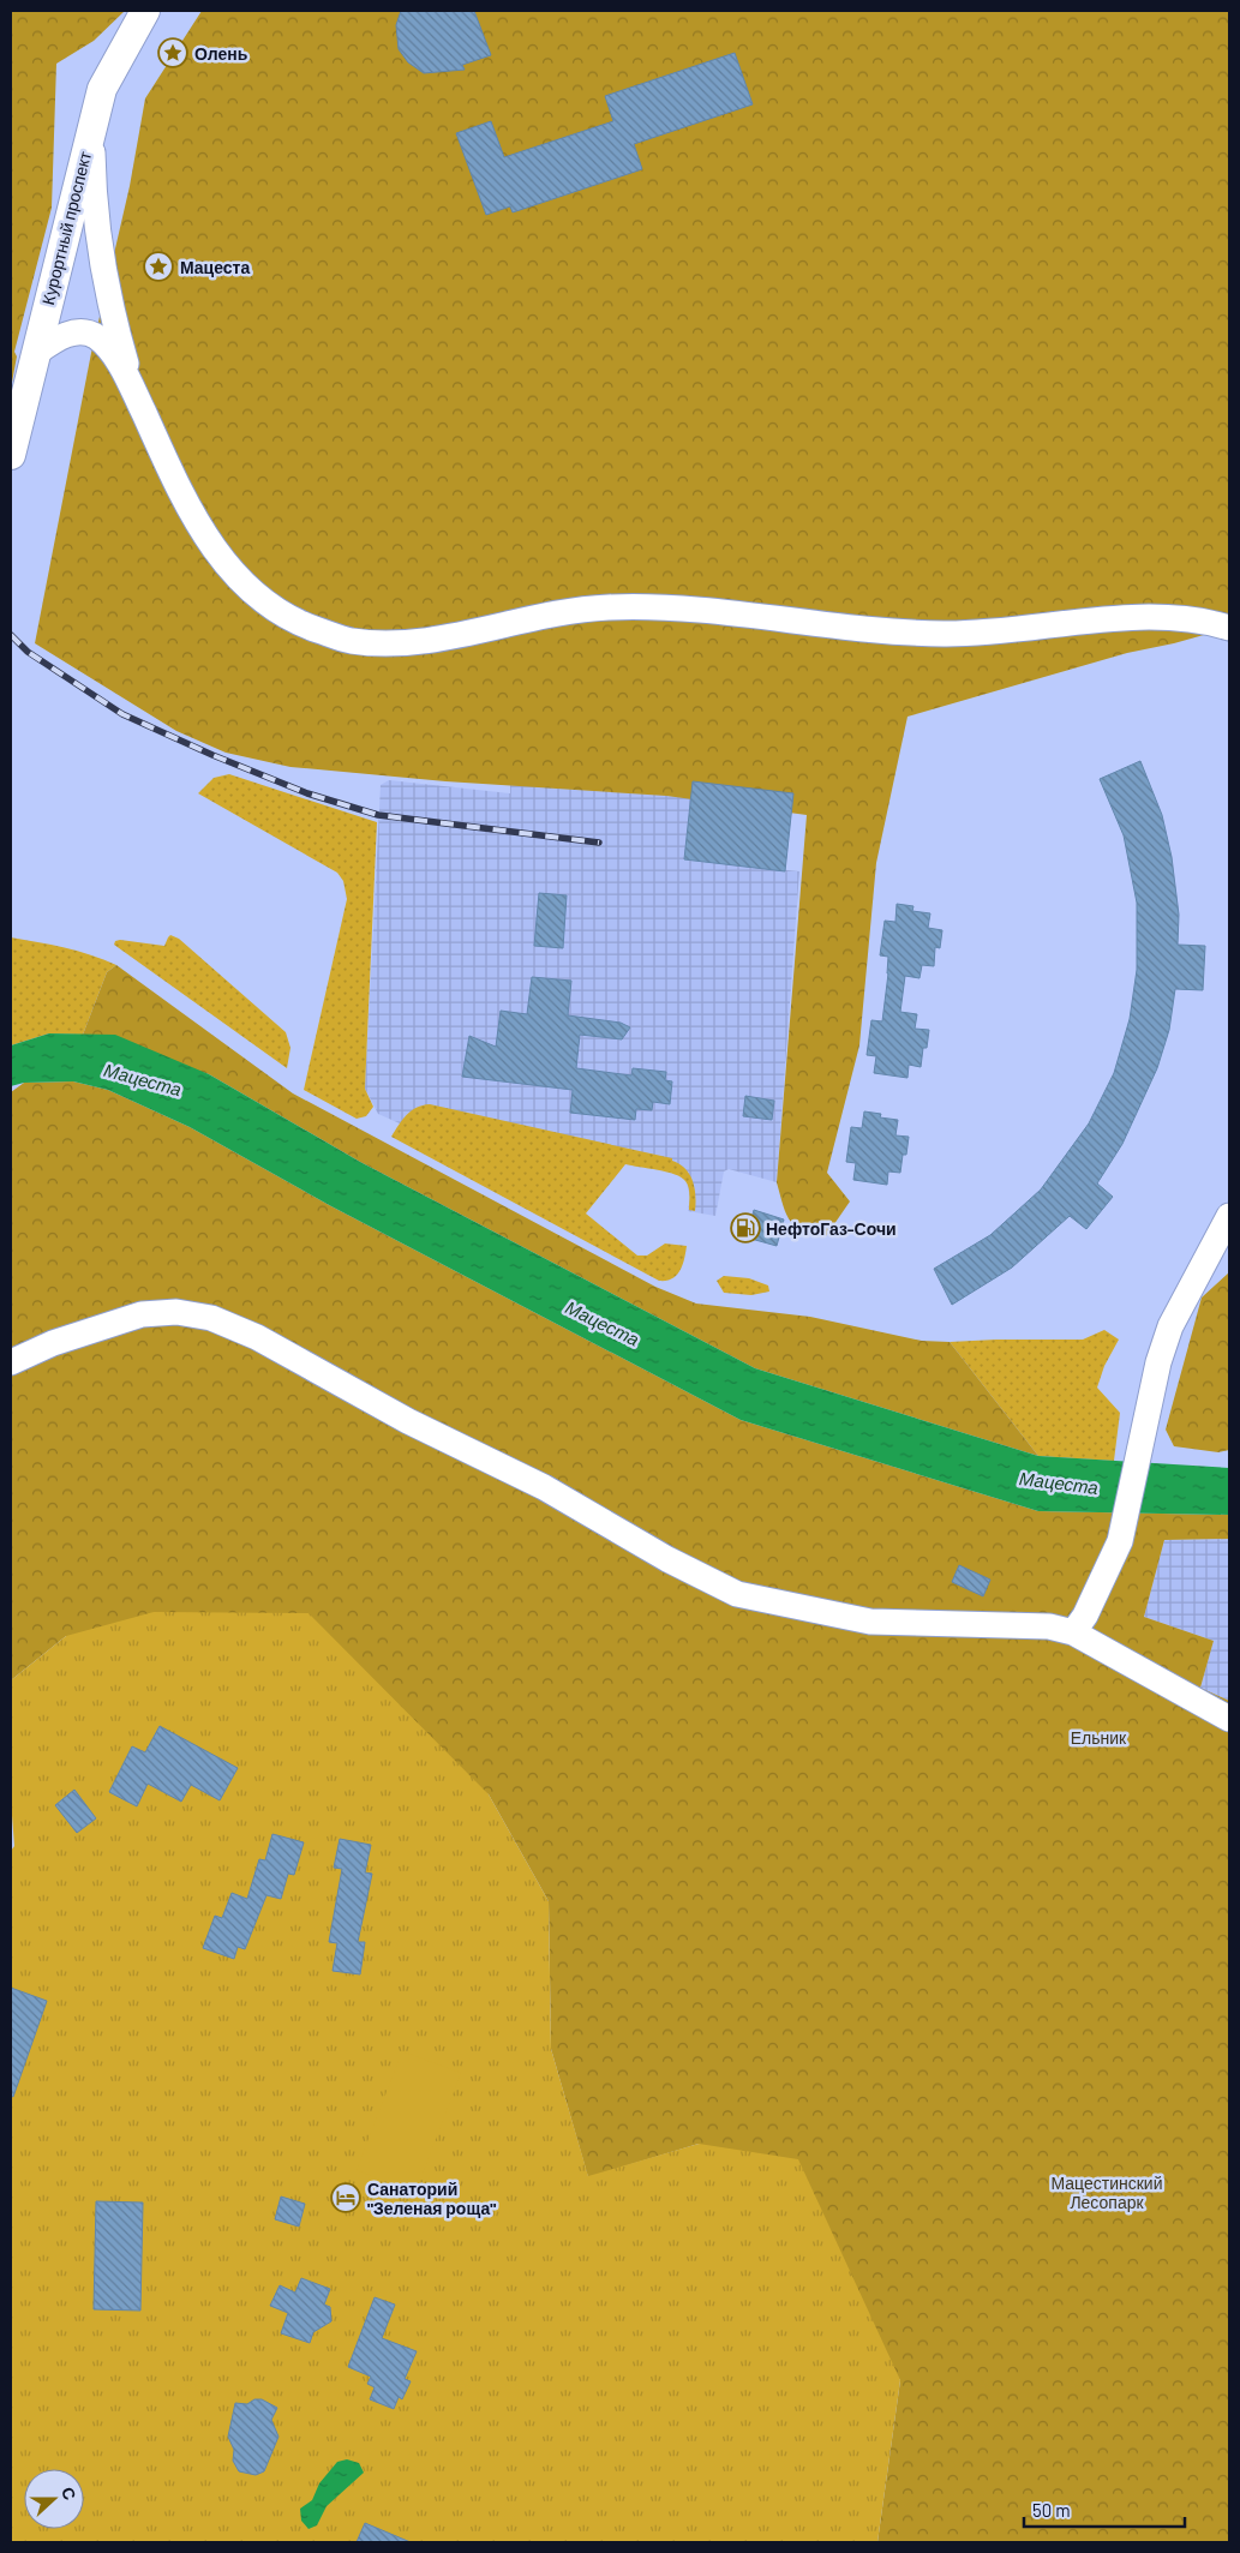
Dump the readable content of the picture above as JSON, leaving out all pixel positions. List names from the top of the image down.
{
  "streets": {
    "main road": ["Курортный проспект"]
  },
  "water": ["Мацеста"],
  "parks": ["Ельник", "Мацестинский Лесопарк"],
  "places": {
    "place": ["Олень", "Мацеста"],
    "fuel station": ["НефтоГаз-Сочи"],
    "hotel": ["Санаторий \"Зеленая роща\""]
  },
  "scale_bar": "50 m",
  "north": "right"
}
